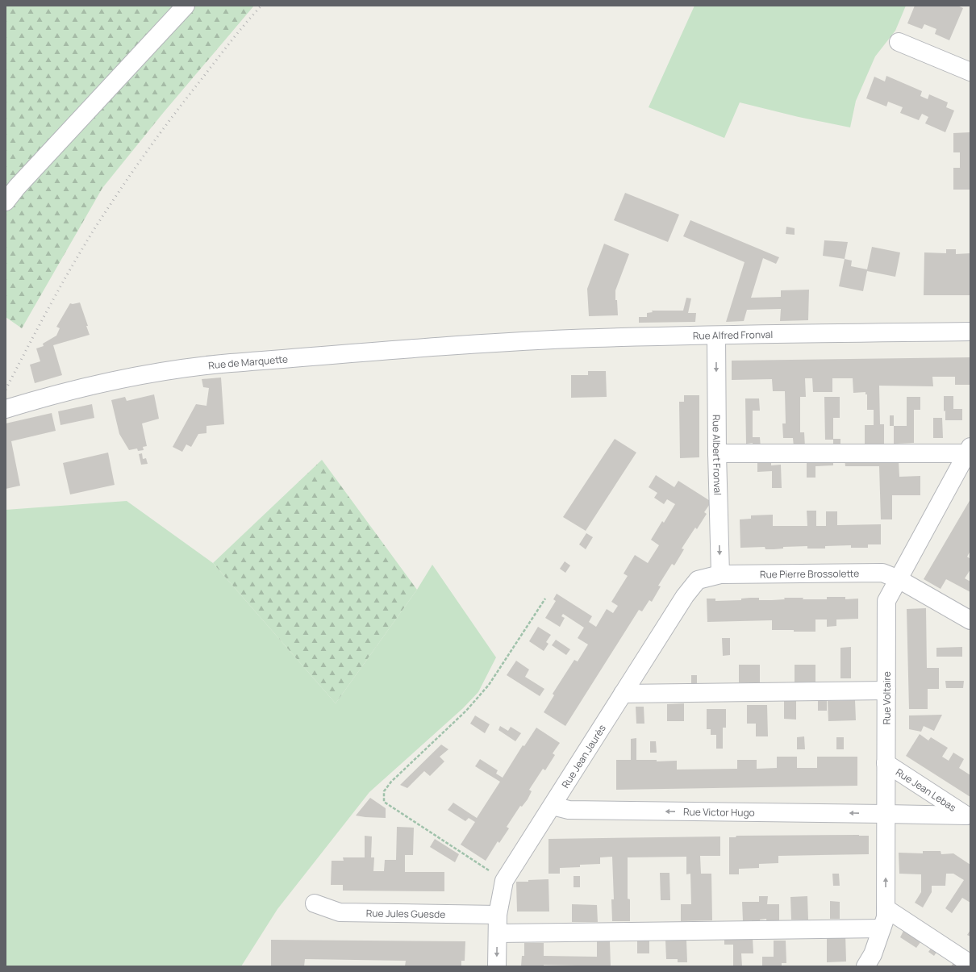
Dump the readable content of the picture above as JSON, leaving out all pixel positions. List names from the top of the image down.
{
  "streets": {
    "street": [
      "Rue Alfred Fronval",
      "Rue de Marquette",
      "Rue Albert Fronval",
      "Rue Pierre Brossolette",
      "Rue Voltaire",
      "Rue Jean Jaurès",
      "Rue Jean Lebas",
      "Rue Victor Hugo",
      "Rue Jules Guesde"
    ]
  },
  "crossings": [
    ["Rue Alfred Fronval", "Rue de Marquette"],
    ["Rue Alfred Fronval", "Rue Albert Fronval"],
    ["Rue Albert Fronval", "Rue Pierre Brossolette"],
    ["Rue Albert Fronval", "Rue Jean Jaurès"],
    ["Rue Pierre Brossolette", "Rue Voltaire"],
    ["Rue Pierre Brossolette", "Rue Jean Jaurès"],
    ["Rue Voltaire", "Rue Jean Lebas"],
    ["Rue Voltaire", "Rue Victor Hugo"],
    ["Rue Jean Jaurès", "Rue Victor Hugo"],
    ["Rue Jean Jaurès", "Rue Jules Guesde"],
    ["Rue Jean Lebas", "Rue Victor Hugo"]
  ],
  "one_way": ["Rue Albert Fronval"]
}
